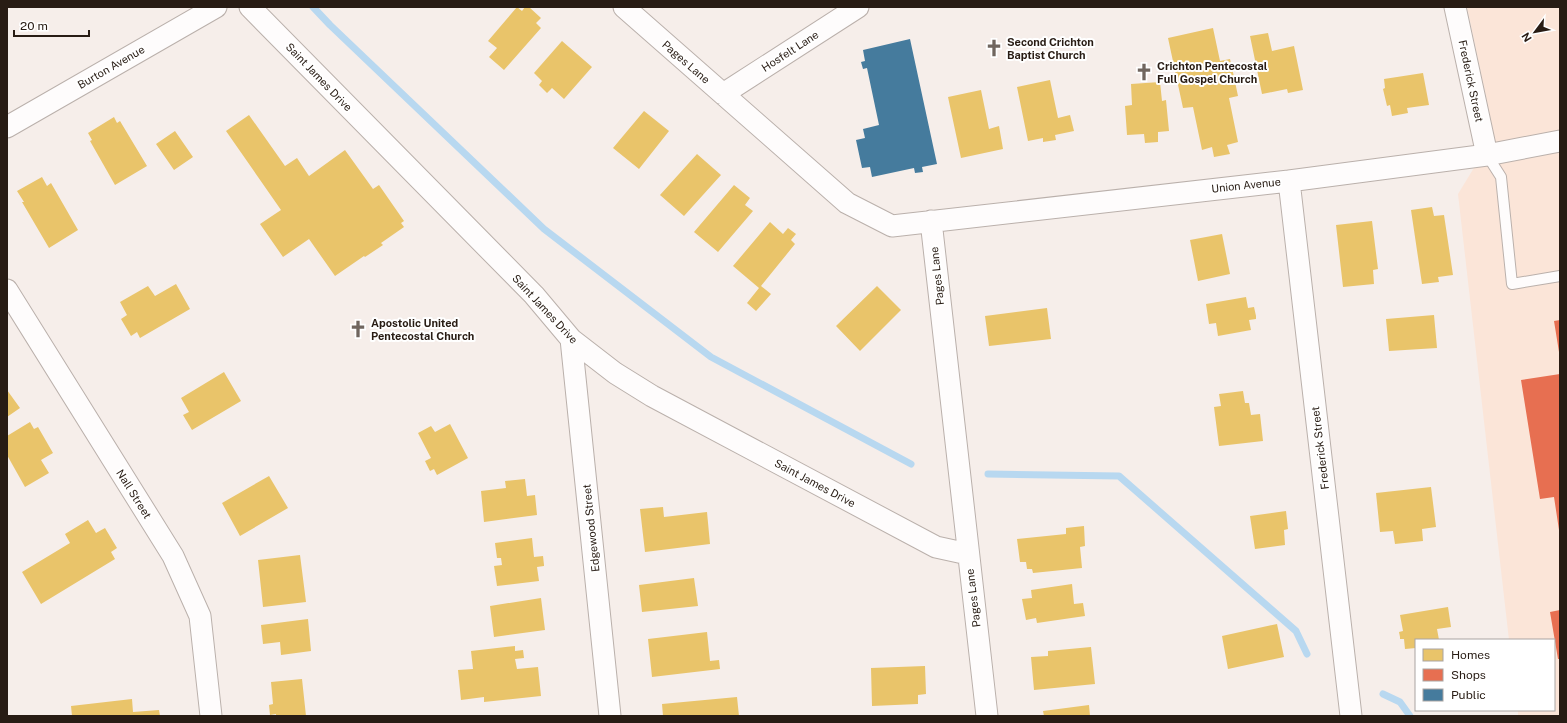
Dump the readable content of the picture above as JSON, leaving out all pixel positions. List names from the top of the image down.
{
  "streets": {
    "street": [
      "Hosfelt Lane",
      "Pages Lane",
      "Burton Avenue",
      "Saint James Drive",
      "Frederick Street",
      "Union Avenue",
      "Nall Street",
      "Edgewood Street"
    ]
  },
  "crossings": [
    ["Hosfelt Lane", "Pages Lane"],
    ["Pages Lane", "Saint James Drive"],
    ["Pages Lane", "Union Avenue"],
    ["Saint James Drive", "Edgewood Street"],
    ["Frederick Street", "Union Avenue"]
  ],
  "places": {
    "church": ["Second Crichton Baptist Church", "Crichton Pentecostal Full Gospel Church", "Apostolic United Pentecostal Church"]
  },
  "legend": ["Homes", "Shops", "Public"],
  "scale_bar": "20 m",
  "north": "bottom left"
}
